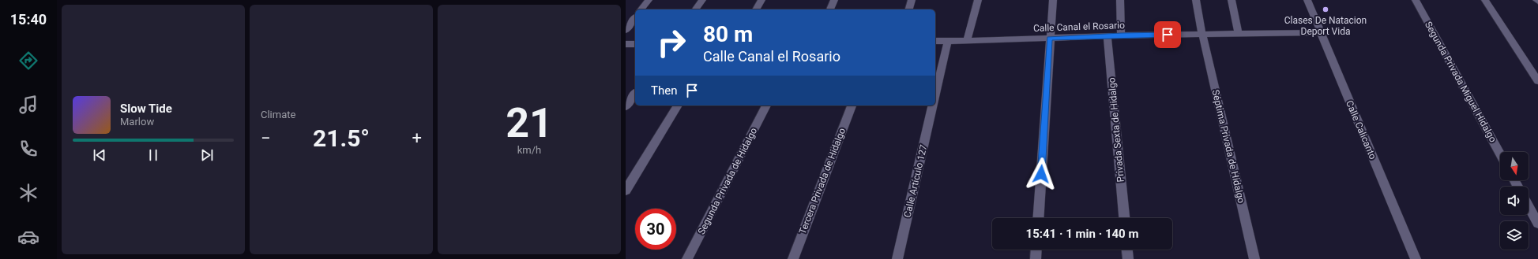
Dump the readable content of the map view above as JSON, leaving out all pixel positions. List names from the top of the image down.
{
  "streets": {
    "street": [
      "Calle Canal el Rosario",
      "Segunda Privada Miguel Hidalgo",
      "Privada Sexta de Hidalgo",
      "Calle Calicanto",
      "Séptima Privada de Hidalgo",
      "Segunda Privada de Hidalgo",
      "Tercera Privada de Hidalgo",
      "Calle Artículo 127"
    ]
  },
  "crossings": [
    ["Calle Canal el Rosario", "Privada Sexta de Hidalgo"],
    ["Calle Canal el Rosario", "Calle Calicanto"],
    ["Calle Canal el Rosario", "Séptima Privada de Hidalgo"],
    ["Calle Canal el Rosario", "Calle Artículo 127"]
  ],
  "places": ["Clases De Natacion Deport Vida"],
  "north": "bottom",
  "page": {
    "tabs": "15:40",
    "tile": [
      "Climate",
      ["21", "km/h"]
    ],
    "turn": ["80 m", "Calle Canal el Rosario"],
    "then": "Then",
    "song": ["Slow Tide", "Marlow"],
    "heat": ["−", "21.5°", "+"],
    "limit": "30",
    "trip": "15:41 · 1 min · 140 m"
  }
}
